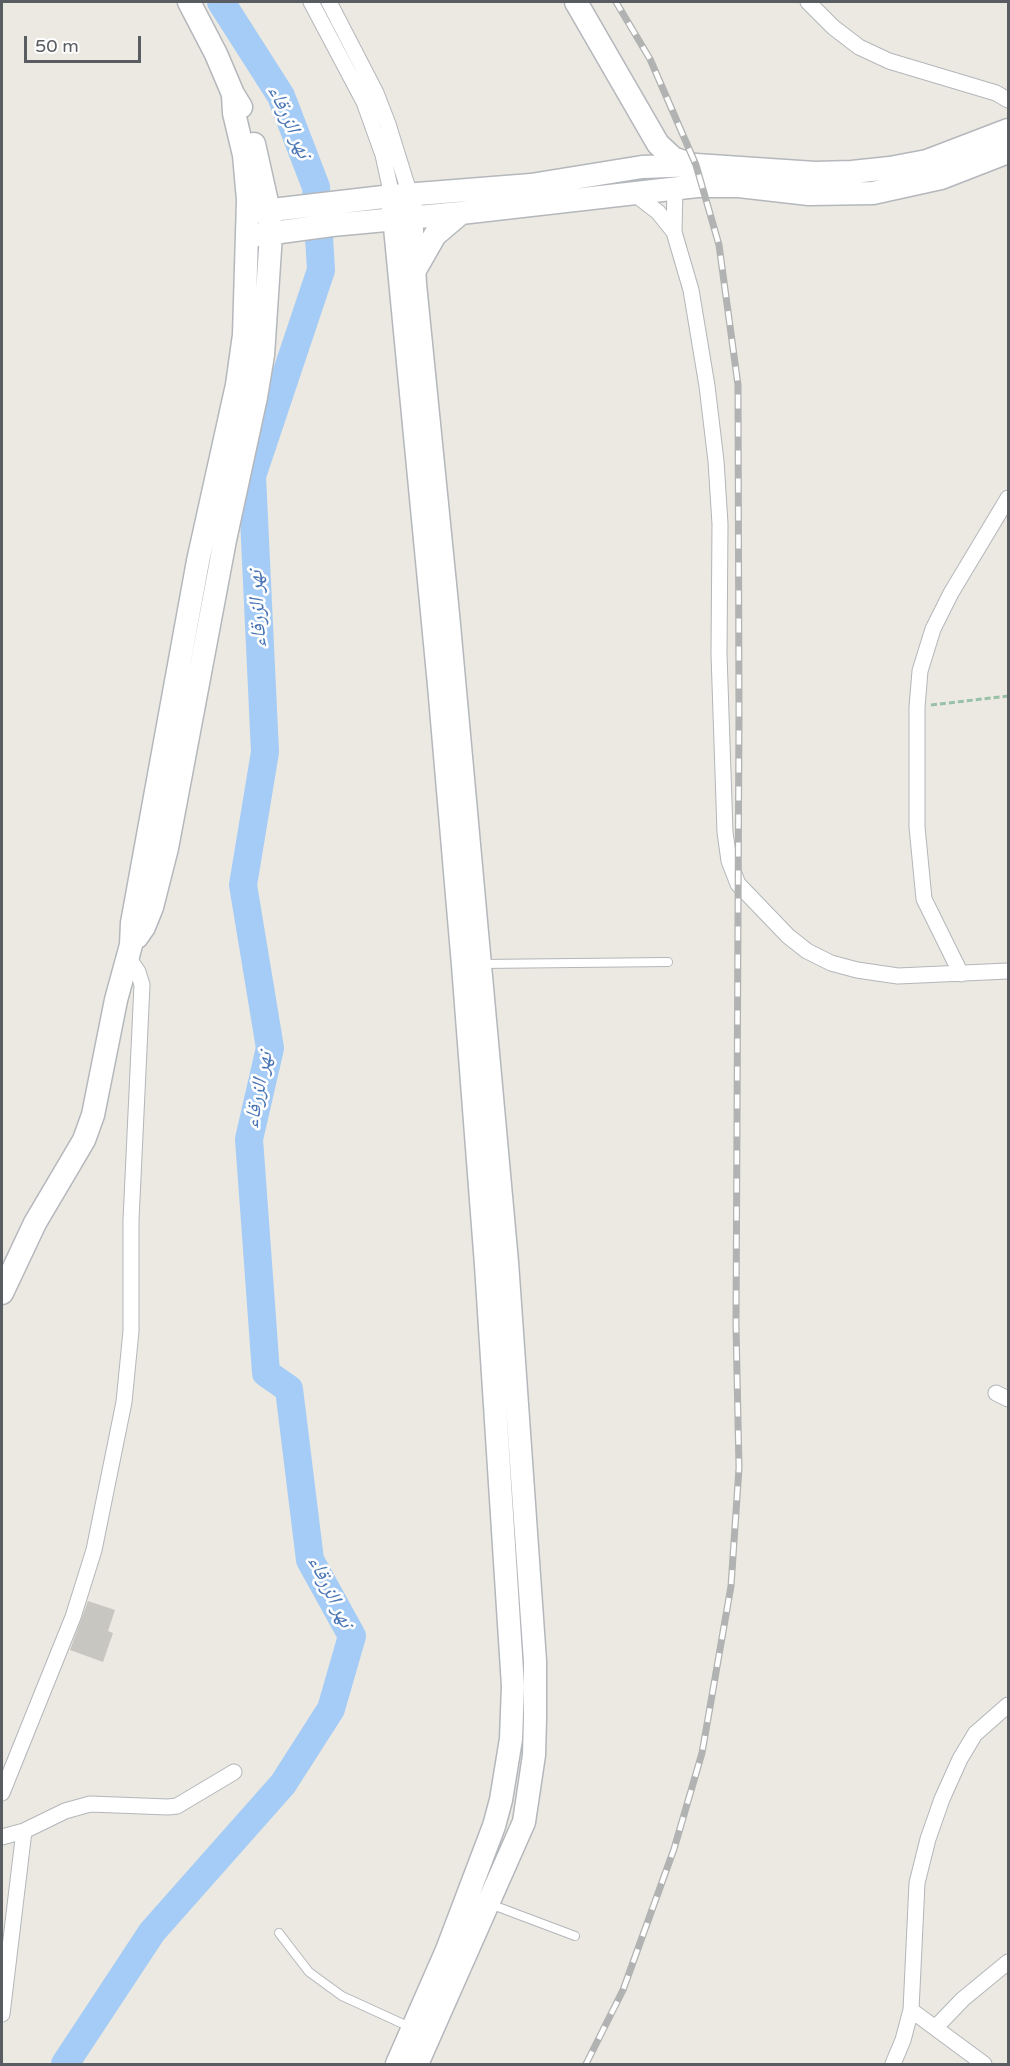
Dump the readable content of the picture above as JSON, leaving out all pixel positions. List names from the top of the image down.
{
  "water": ["نهر الزرقاء"],
  "scale_bar": "50 m"
}
